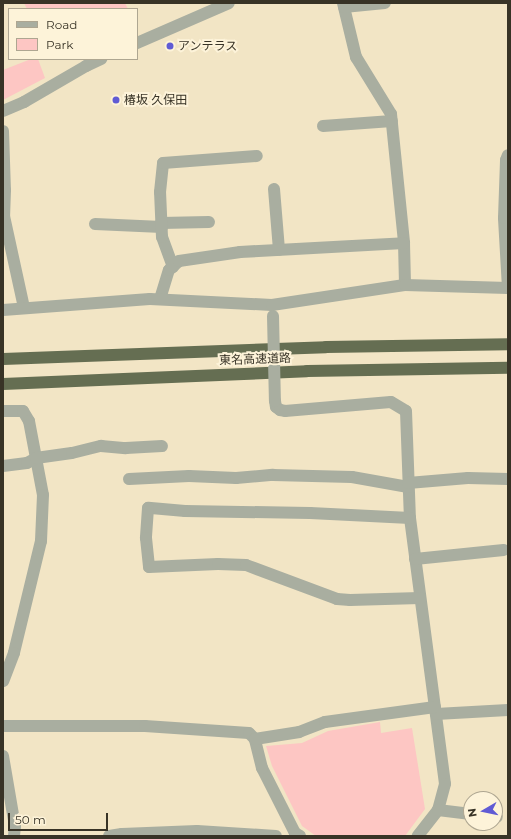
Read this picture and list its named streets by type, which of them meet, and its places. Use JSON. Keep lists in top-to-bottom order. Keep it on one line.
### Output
{"streets":{"highway":["東名高速道路"]},"places":["アンテラス","椿坂 久保田"],"legend":["Road","Park"],"scale_bar":"50 m","north":"left"}
